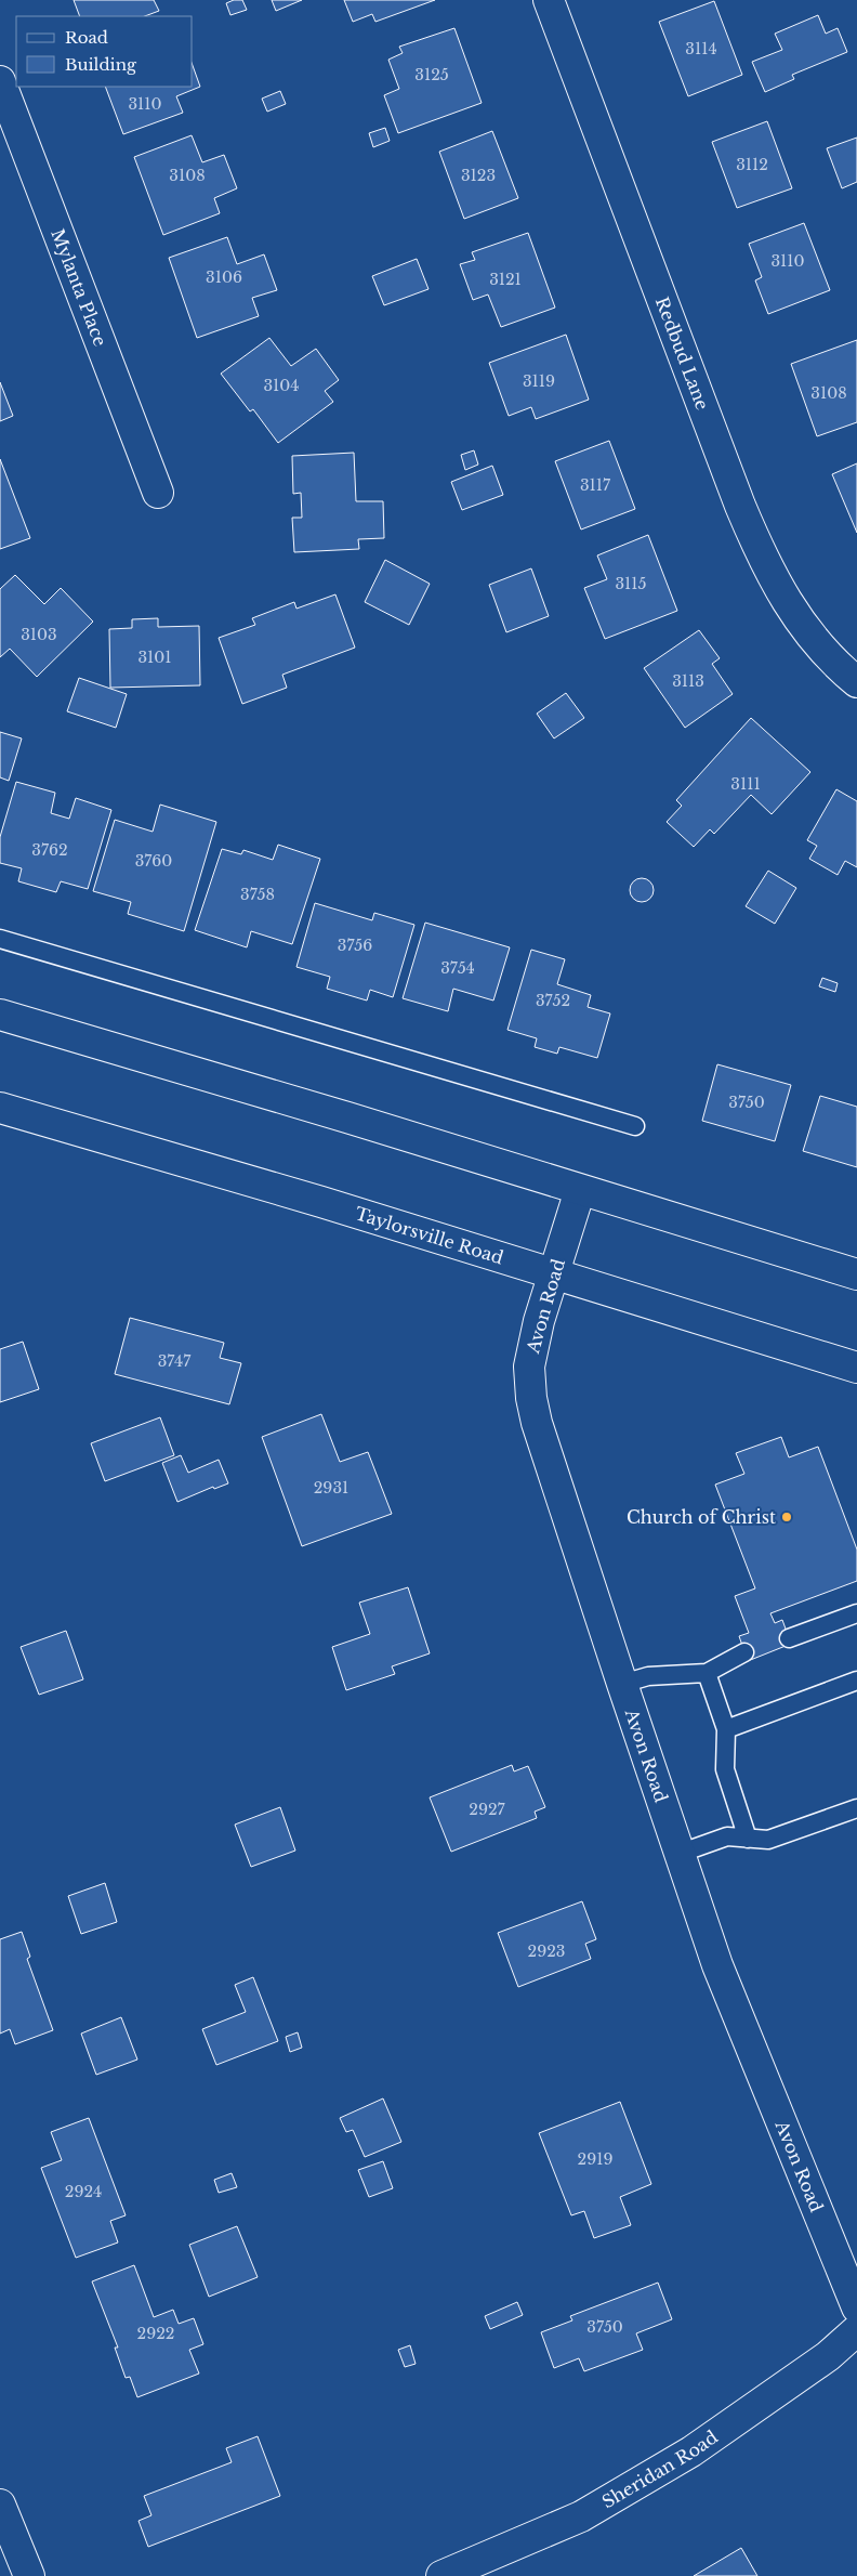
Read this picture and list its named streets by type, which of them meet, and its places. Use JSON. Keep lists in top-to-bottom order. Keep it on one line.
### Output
{"streets":{"street":["Mylanta Place","Redbud Lane","Taylorsville Road","Avon Road","Sheridan Road"]},"crossings":[["Taylorsville Road","Avon Road"]],"places":["Church of Christ"],"house_numbers":["3114","3125","3110","3112","3108","3123","3110","3106","3121","3119","3104","3108","3117","3115","3103","3101","3113","3111","3762","3760","3758","3756","3754","3752","3750","3747","2931","2927","2923","2919","2924","3750","2922"],"legend":["Road","Building"]}
